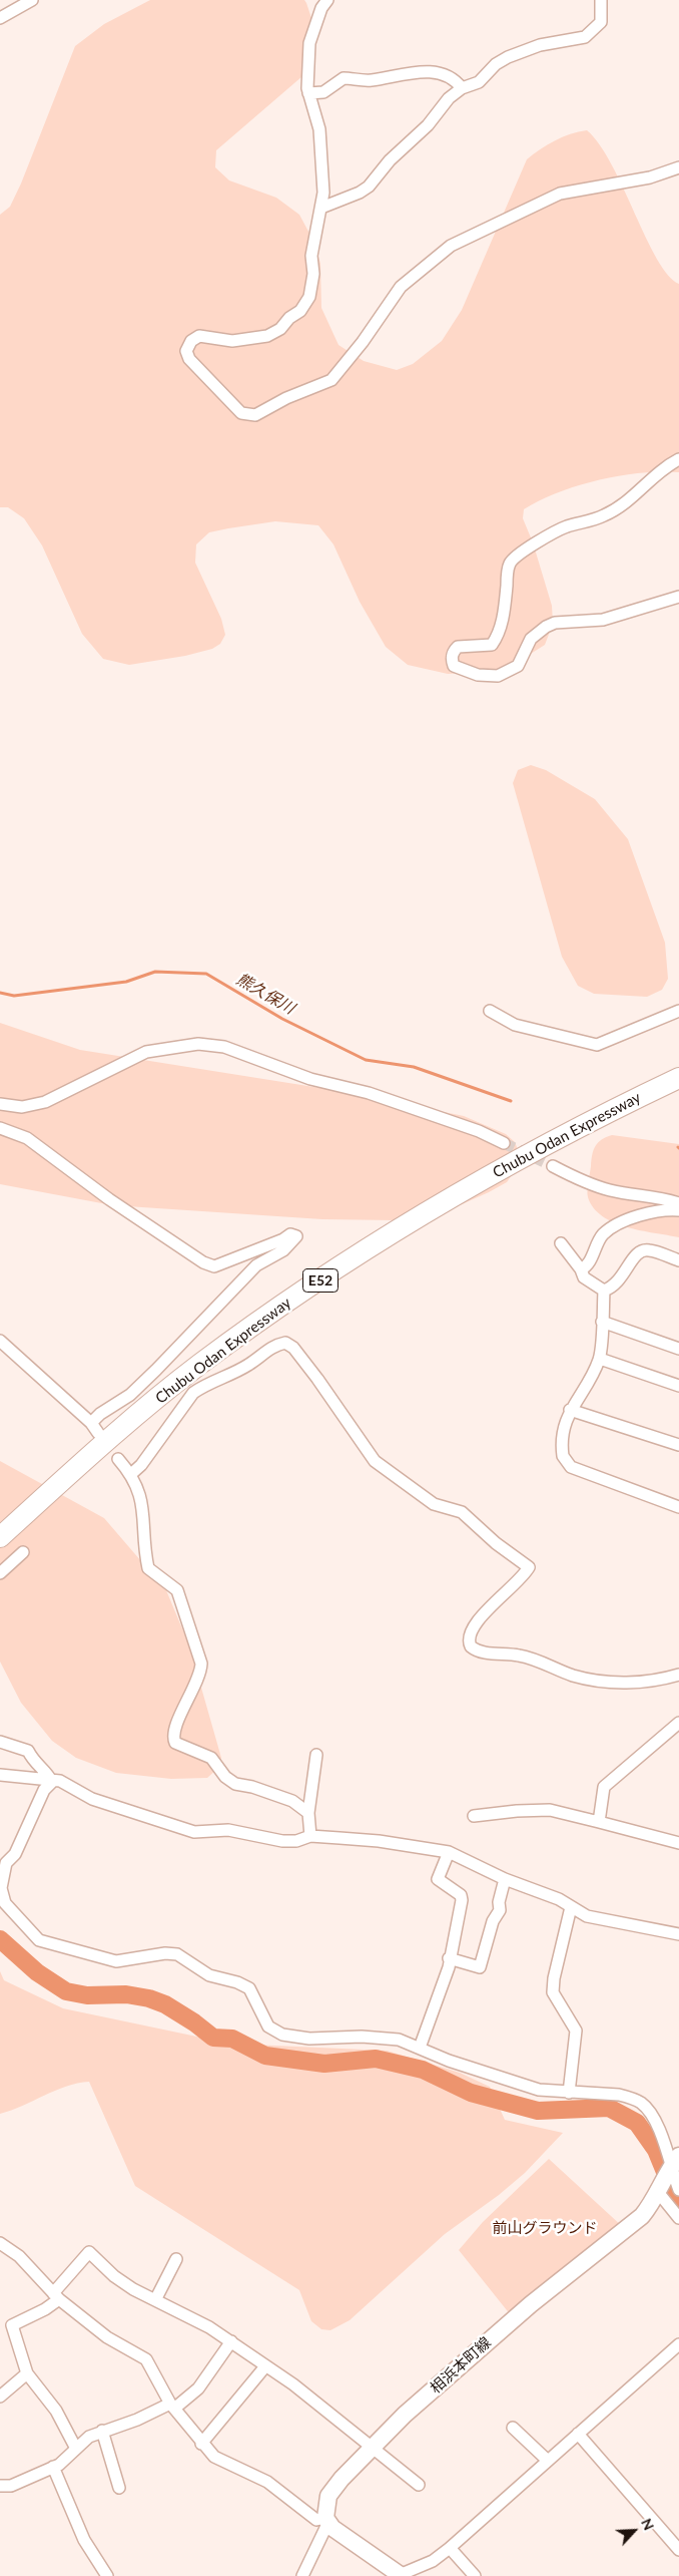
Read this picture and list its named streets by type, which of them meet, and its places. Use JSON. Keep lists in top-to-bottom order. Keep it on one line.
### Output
{"streets":{"highway":["Chubu Odan Expressway","E52"],"main road":["相浜本町線"]},"water":["熊久保川"],"parks":["前山グラウンド"],"north":"top right"}
